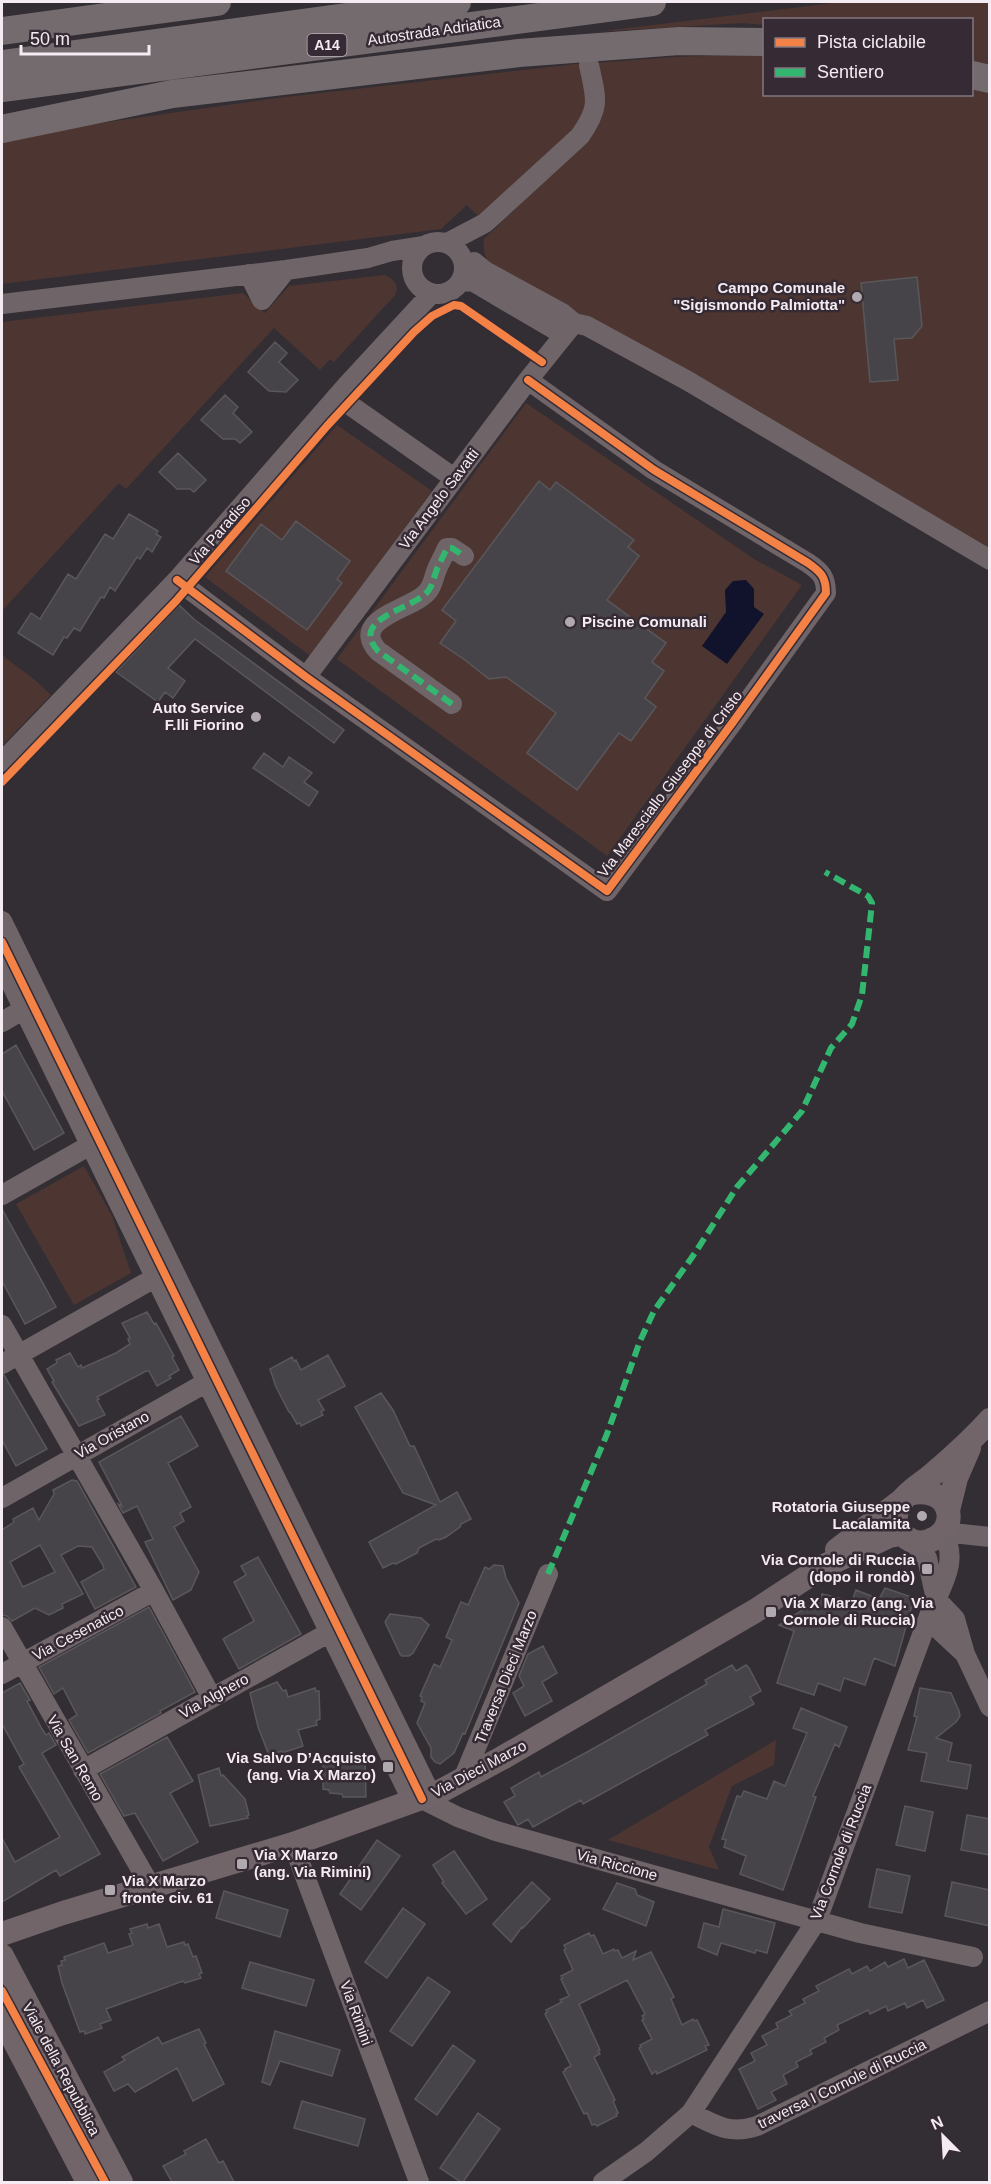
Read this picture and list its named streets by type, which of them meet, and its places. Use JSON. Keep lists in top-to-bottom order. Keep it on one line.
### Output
{"streets":{"highway":["Autostrada Adriatica","A14"],"main road":["Via Dieci Marzo","Viale della Repubblica"],"street":["Via Angelo Savatti","Via Paradiso","Via Maresciallo Giuseppe di Cristo","Via Oristano","Via Cesenatico","Traversa Dieci Marzo","Via Alghero","Via San Remo","Via Cornole di Ruccia","Via Riccione","Via Rimini","traversa I Cornole di Ruccia"]},"crossings":[["Via Angelo Savatti","Via Maresciallo Giuseppe di Cristo"],["Via Paradiso","Via Maresciallo Giuseppe di Cristo"],["Via Cesenatico","Via San Remo"],["Traversa Dieci Marzo","Via Dieci Marzo"],["Via Alghero","Via San Remo"],["Via San Remo","Via Dieci Marzo"],["Via Dieci Marzo","Via Cornole di Ruccia"],["Via Dieci Marzo","Via Riccione"],["Via Dieci Marzo","Via Rimini"],["Via Cornole di Ruccia","Via Riccione"],["Via Cornole di Ruccia","traversa I Cornole di Ruccia"]],"places":{"other":["Campo Comunale \"Sigismondo Palmiotta\"","Piscine Comunali","Auto Service F.lli Fiorino","Rotatoria Giuseppe Lacalamita"],"transit":["Via Cornole di Ruccia (dopo il rondò)","Via X Marzo (ang. Via Cornole di Ruccia)","Via Salvo D’Acquisto (ang. Via X Marzo)","Via X Marzo (ang. Via Rimini)","Via X Marzo fronte civ. 61"]},"legend":["Pista ciclabile","Sentiero"],"scale_bar":"50 m","north":"top left"}
